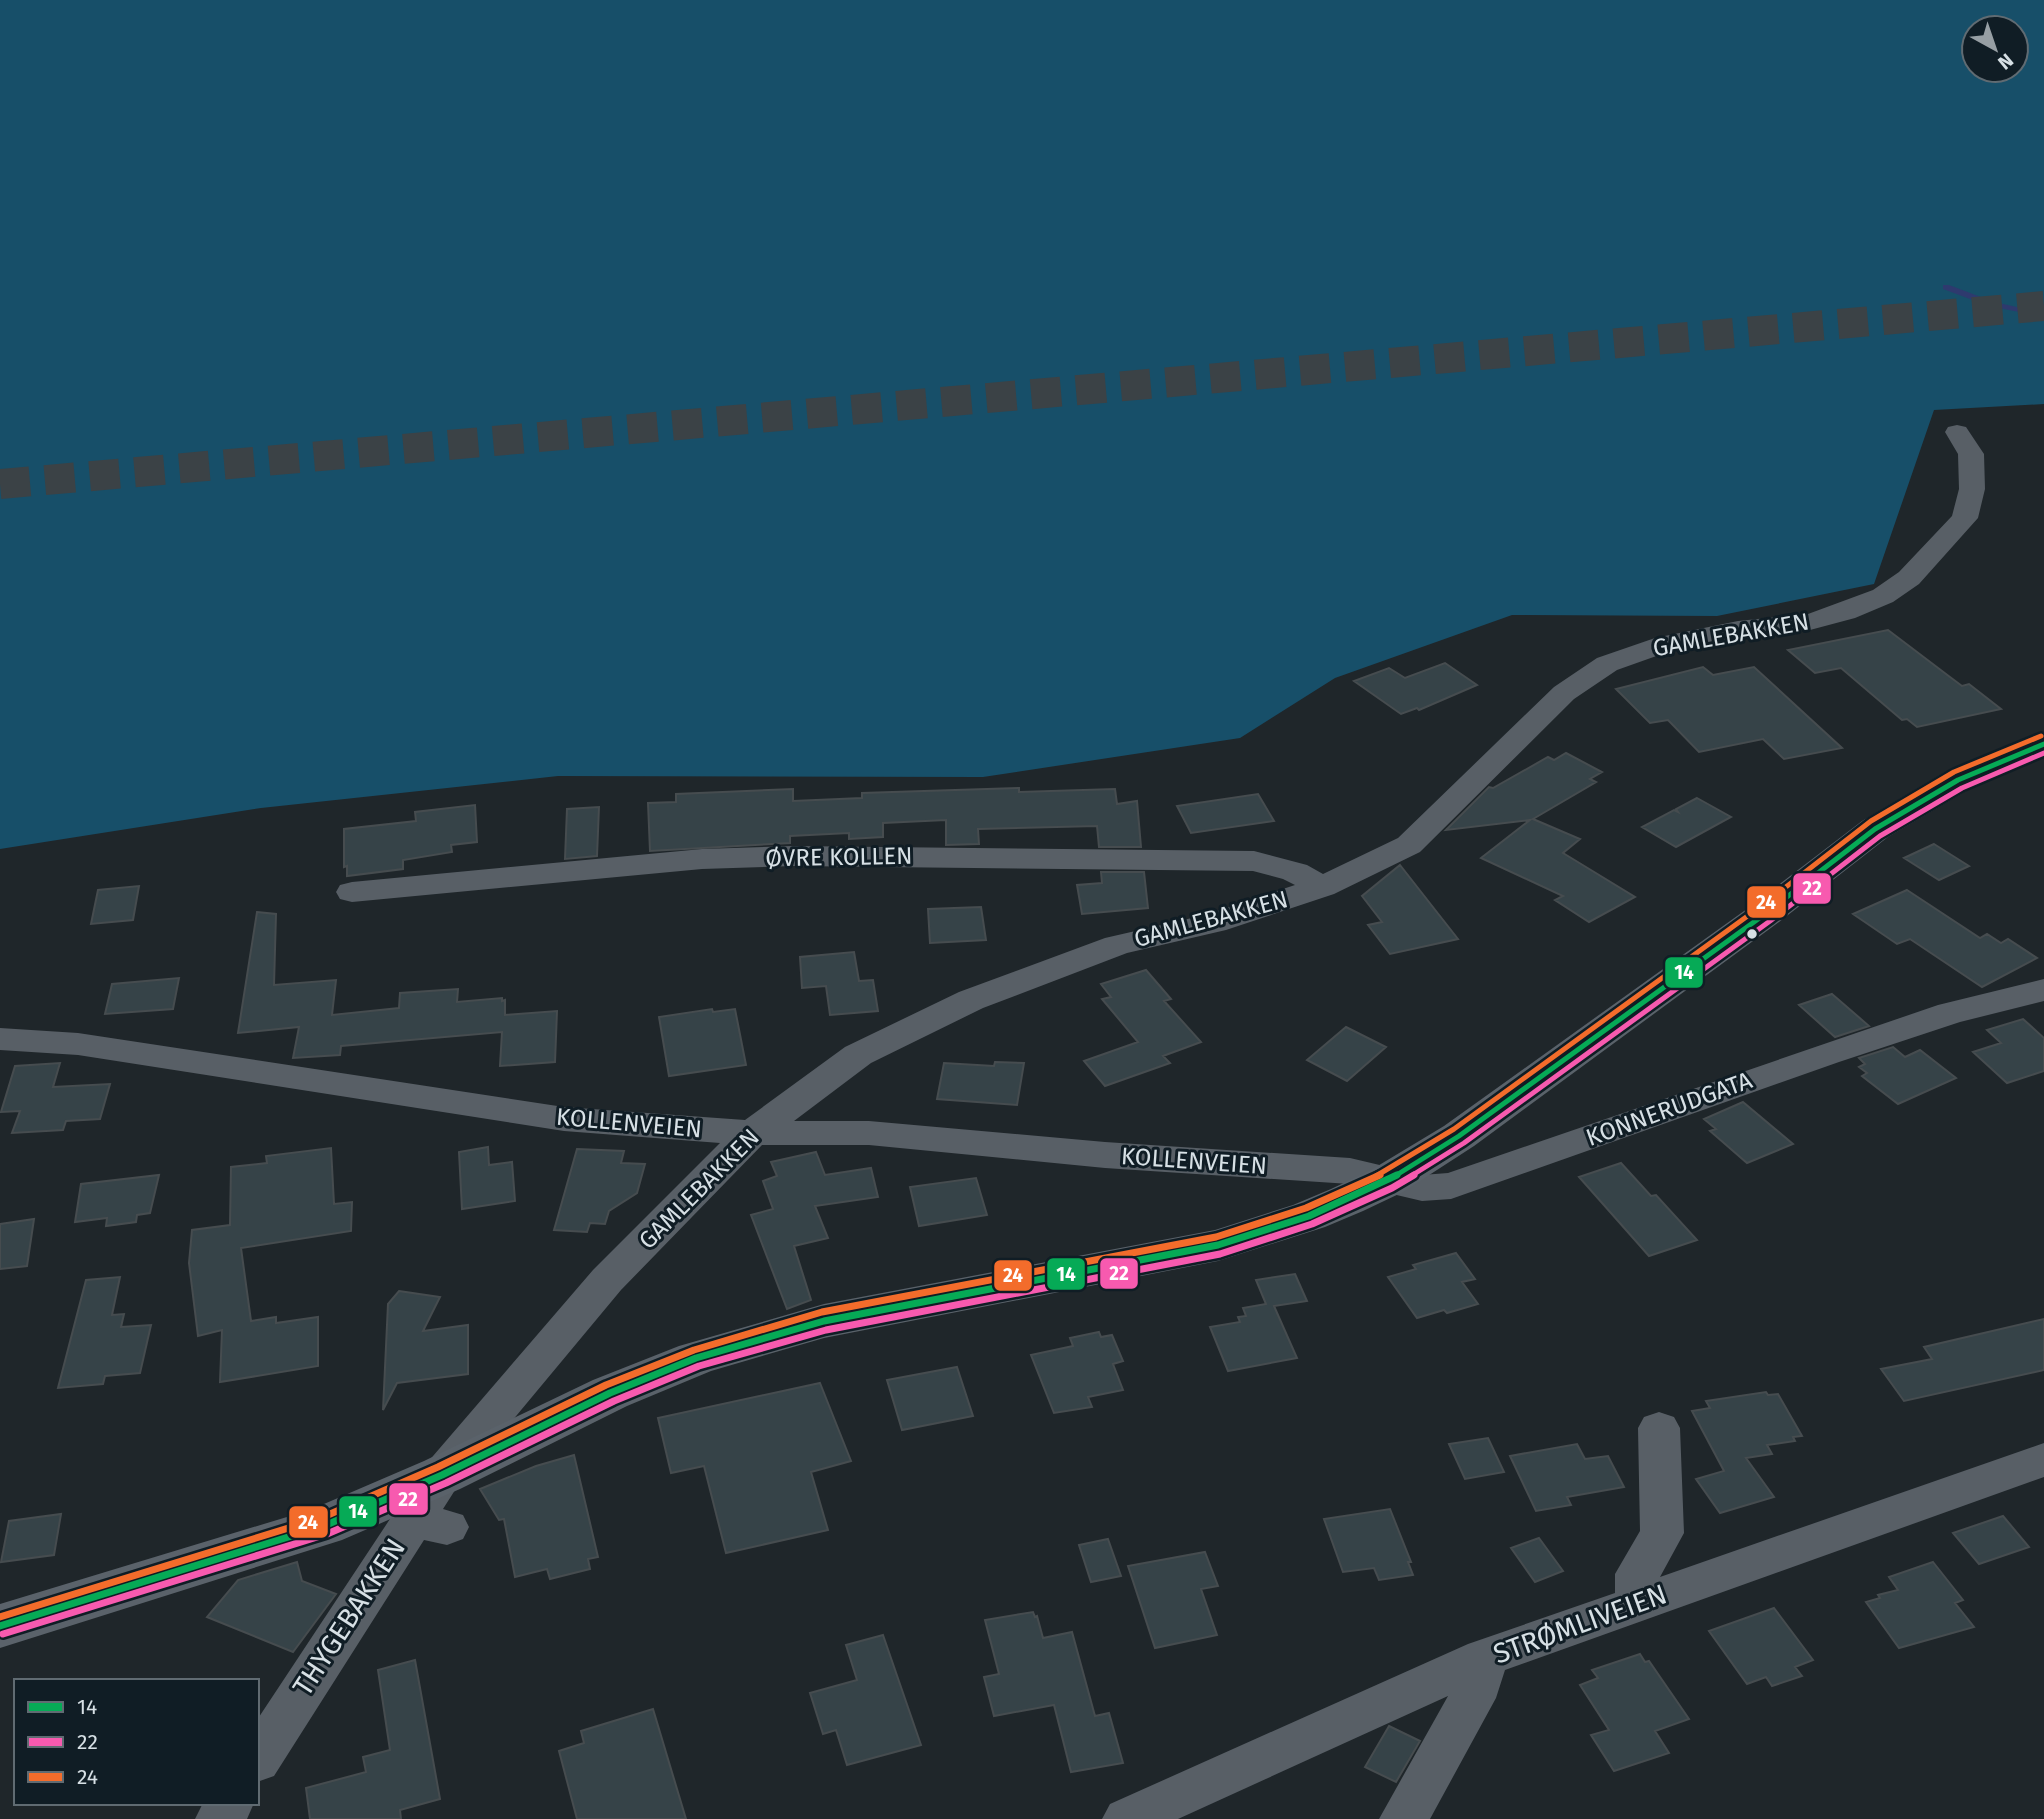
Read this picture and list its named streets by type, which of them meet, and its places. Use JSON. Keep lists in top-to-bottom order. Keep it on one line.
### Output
{"streets":{"street":["GAMLEBAKKEN","ØVRE KOLLEN","KONNERUDGATA","KOLLENVEIEN","THYGEBAKKEN","STRØMLIVEIEN"]},"crossings":[["GAMLEBAKKEN","ØVRE KOLLEN"],["GAMLEBAKKEN","KOLLENVEIEN"],["GAMLEBAKKEN","THYGEBAKKEN"],["KONNERUDGATA","KOLLENVEIEN"]],"lines":["transit line 24","transit line 14","transit line 22"],"legend":["14","22","24"],"north":"bottom right"}
